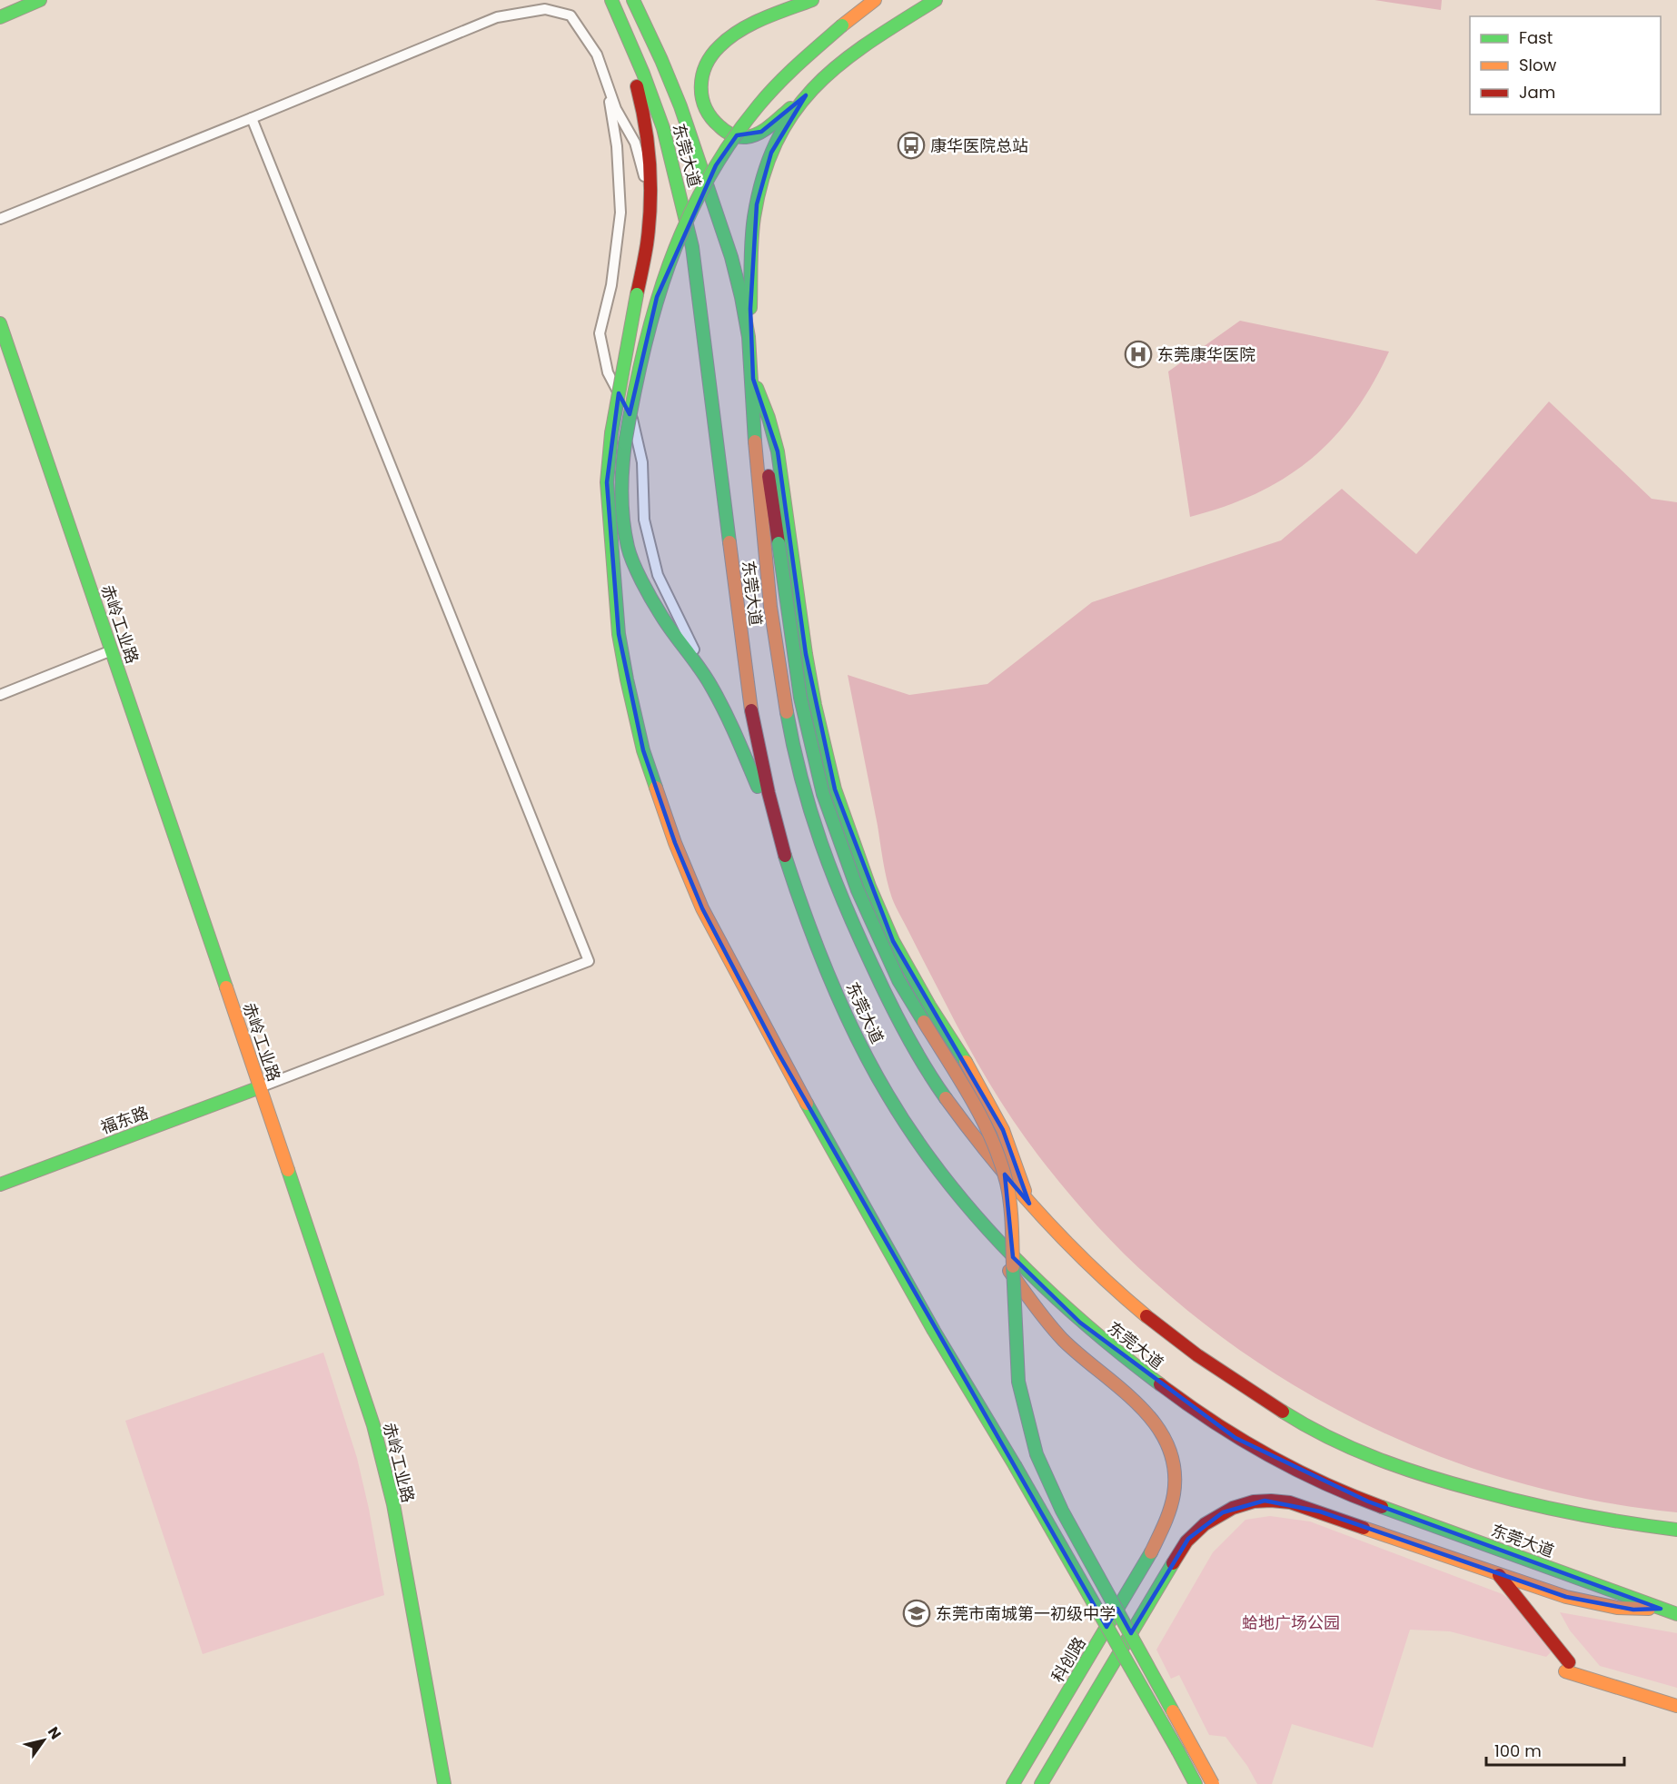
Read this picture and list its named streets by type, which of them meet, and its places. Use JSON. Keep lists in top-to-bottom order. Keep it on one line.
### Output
{"streets":{"main road":["东莞大道","赤岭工业路","福东路","科创路"]},"crossings":[["东莞大道","科创路"],["赤岭工业路","福东路"]],"parks":["蛤地广场公园"],"places":{"bus stop":["康华医院总站"],"hospital":["东莞康华医院"],"school or university":["东莞市南城第一初级中学"]},"legend":["Fast","Slow","Jam"],"scale_bar":"100 m","north":"top right"}
